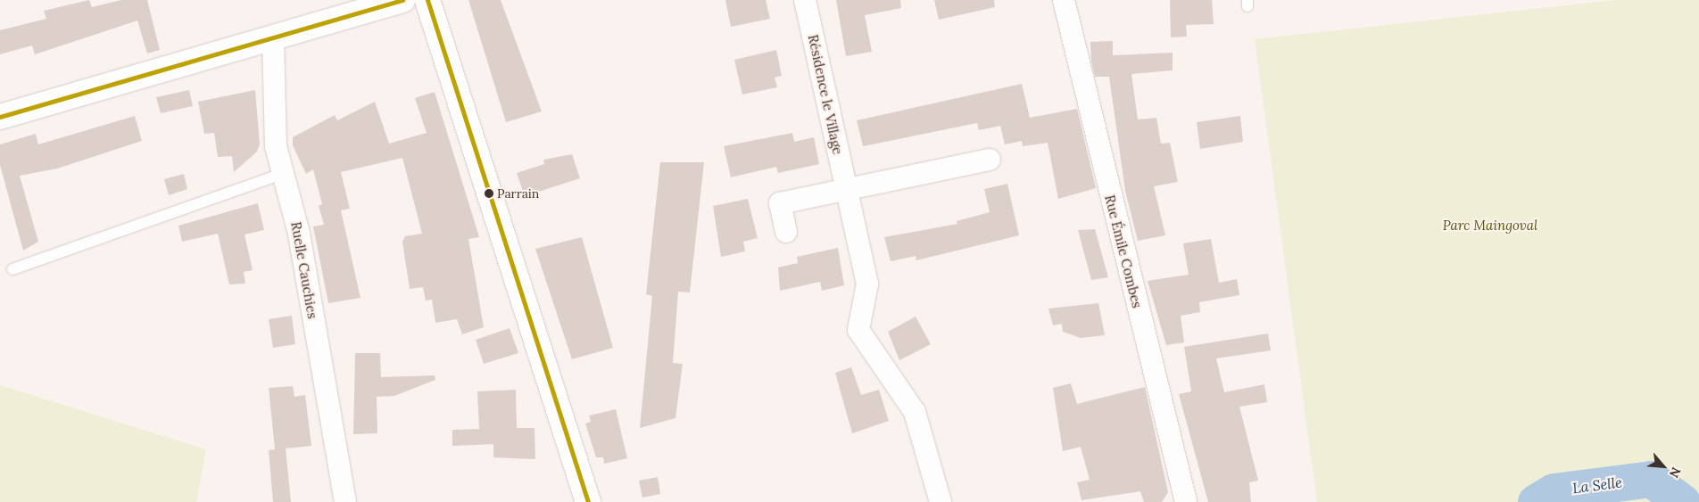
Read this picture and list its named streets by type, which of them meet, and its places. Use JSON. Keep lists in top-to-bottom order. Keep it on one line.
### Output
{"streets":{"street":["Résidence le Village","Rue Émile Combes","Ruelle Cauchies"]},"water":["La Selle"],"parks":["Parc Maingoval"],"places":["Parrain"],"north":"bottom right"}
